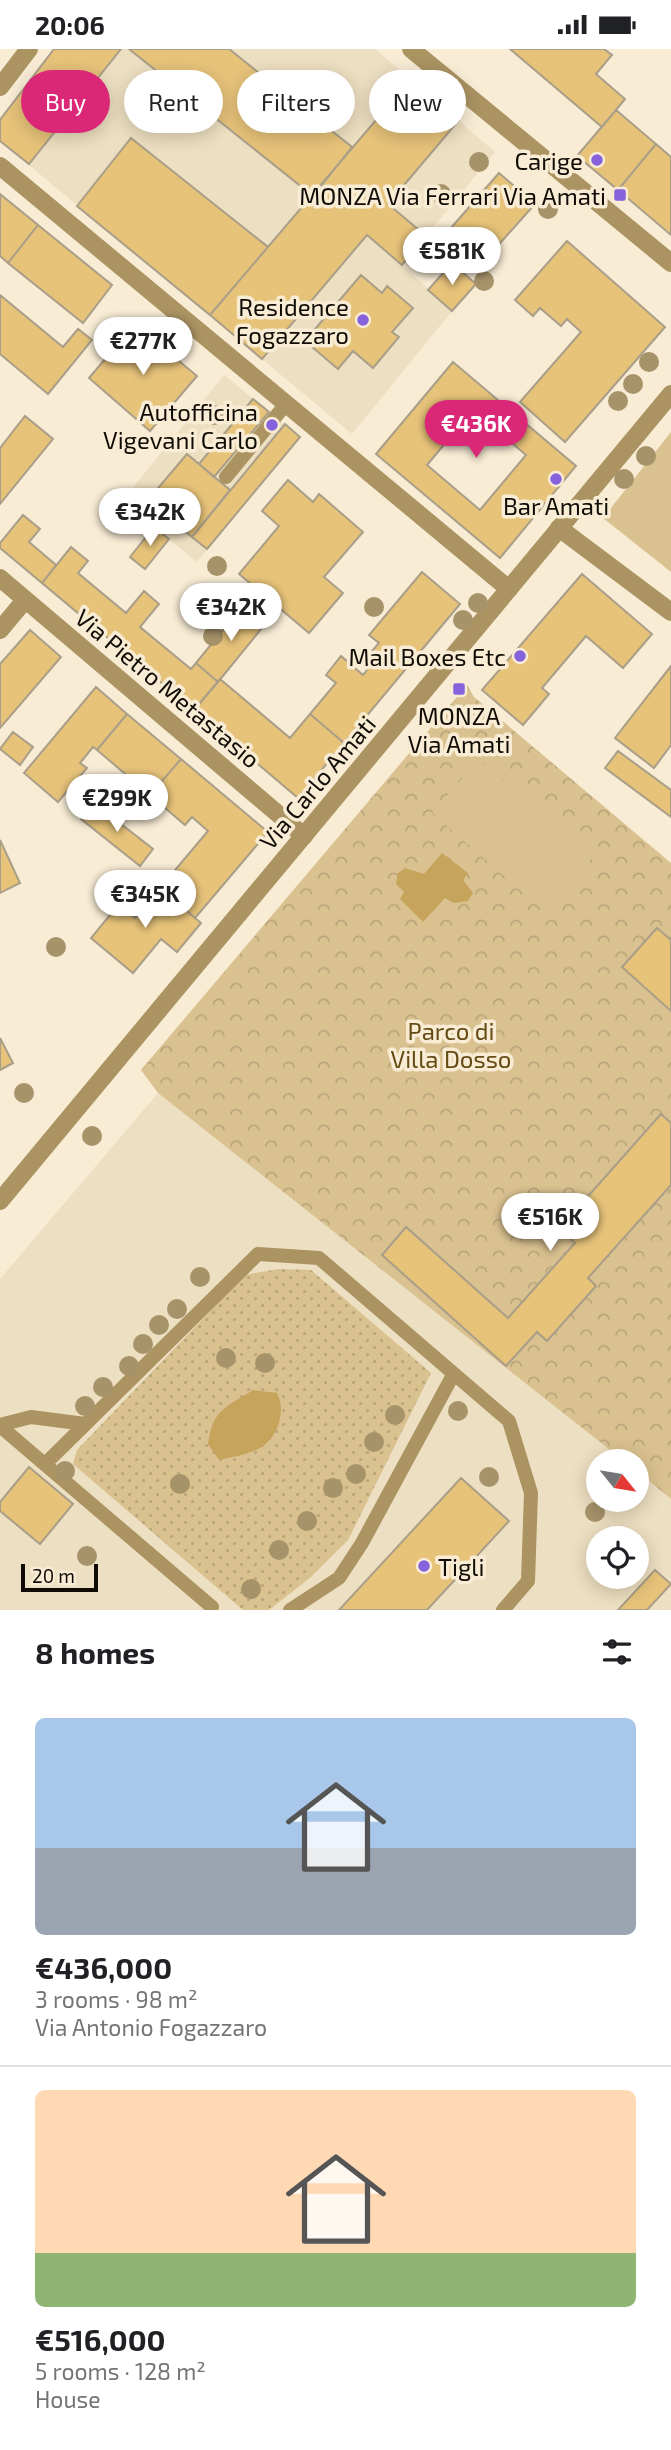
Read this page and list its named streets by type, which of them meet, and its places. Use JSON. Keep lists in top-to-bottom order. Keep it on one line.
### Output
{"streets":{"street":["Via Pietro Metastasio","Via Carlo Amati"]},"crossings":[["Via Pietro Metastasio","Via Carlo Amati"]],"parks":["Parco di Villa Dosso"],"places":{"other":["Carige","Residence Fogazzaro","Autofficina Vigevani Carlo","Bar Amati","Mail Boxes Etc","Tigli"],"transit":["MONZA Via Ferrari Via Amati","MONZA Via Amati"]},"scale_bar":"20 m","north":"bottom right","page":{"status":"20:06","chip":["Buy","Rent","Filters","New"],"price":["€581K","€277K","€436K","€342K","€342K","€299K","€345K","€516K"],"scale":"20 m","heading":"8 homes","list":[{"name":"€436,000","note":"3 rooms · 98 m² · Via Antonio Fogazzaro"},{"name":"€516,000","note":"5 rooms · 128 m² · House"}]}}
